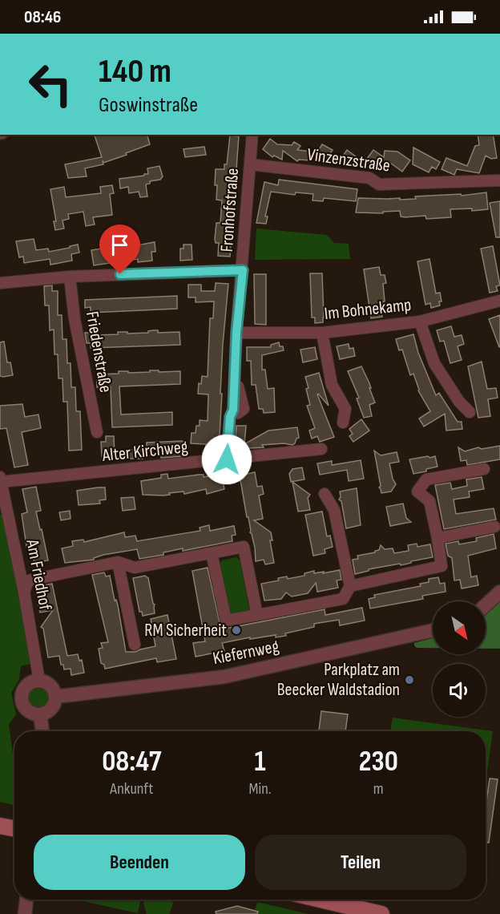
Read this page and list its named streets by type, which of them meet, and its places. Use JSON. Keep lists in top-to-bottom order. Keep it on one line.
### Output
{"streets":{"street":["Vinzenzstraße","Fronhofstraße","Im Bohnekamp","Friedenstraße","Alter Kirchweg","Am Friedhof","Kiefernweg"]},"crossings":[["Vinzenzstraße","Fronhofstraße"],["Fronhofstraße","Im Bohnekamp"],["Fronhofstraße","Alter Kirchweg"],["Alter Kirchweg","Am Friedhof"],["Am Friedhof","Kiefernweg"]],"places":["RM Sicherheit","Parkplatz am Beecker Waldstadion"],"north":"bottom right","page":{"status":"08:46","turn":["140 m","Goswinstraße"],"eta":["08:47","Ankunft","1","Min.","230","m"],"buttons":["Beenden","Teilen"]}}
